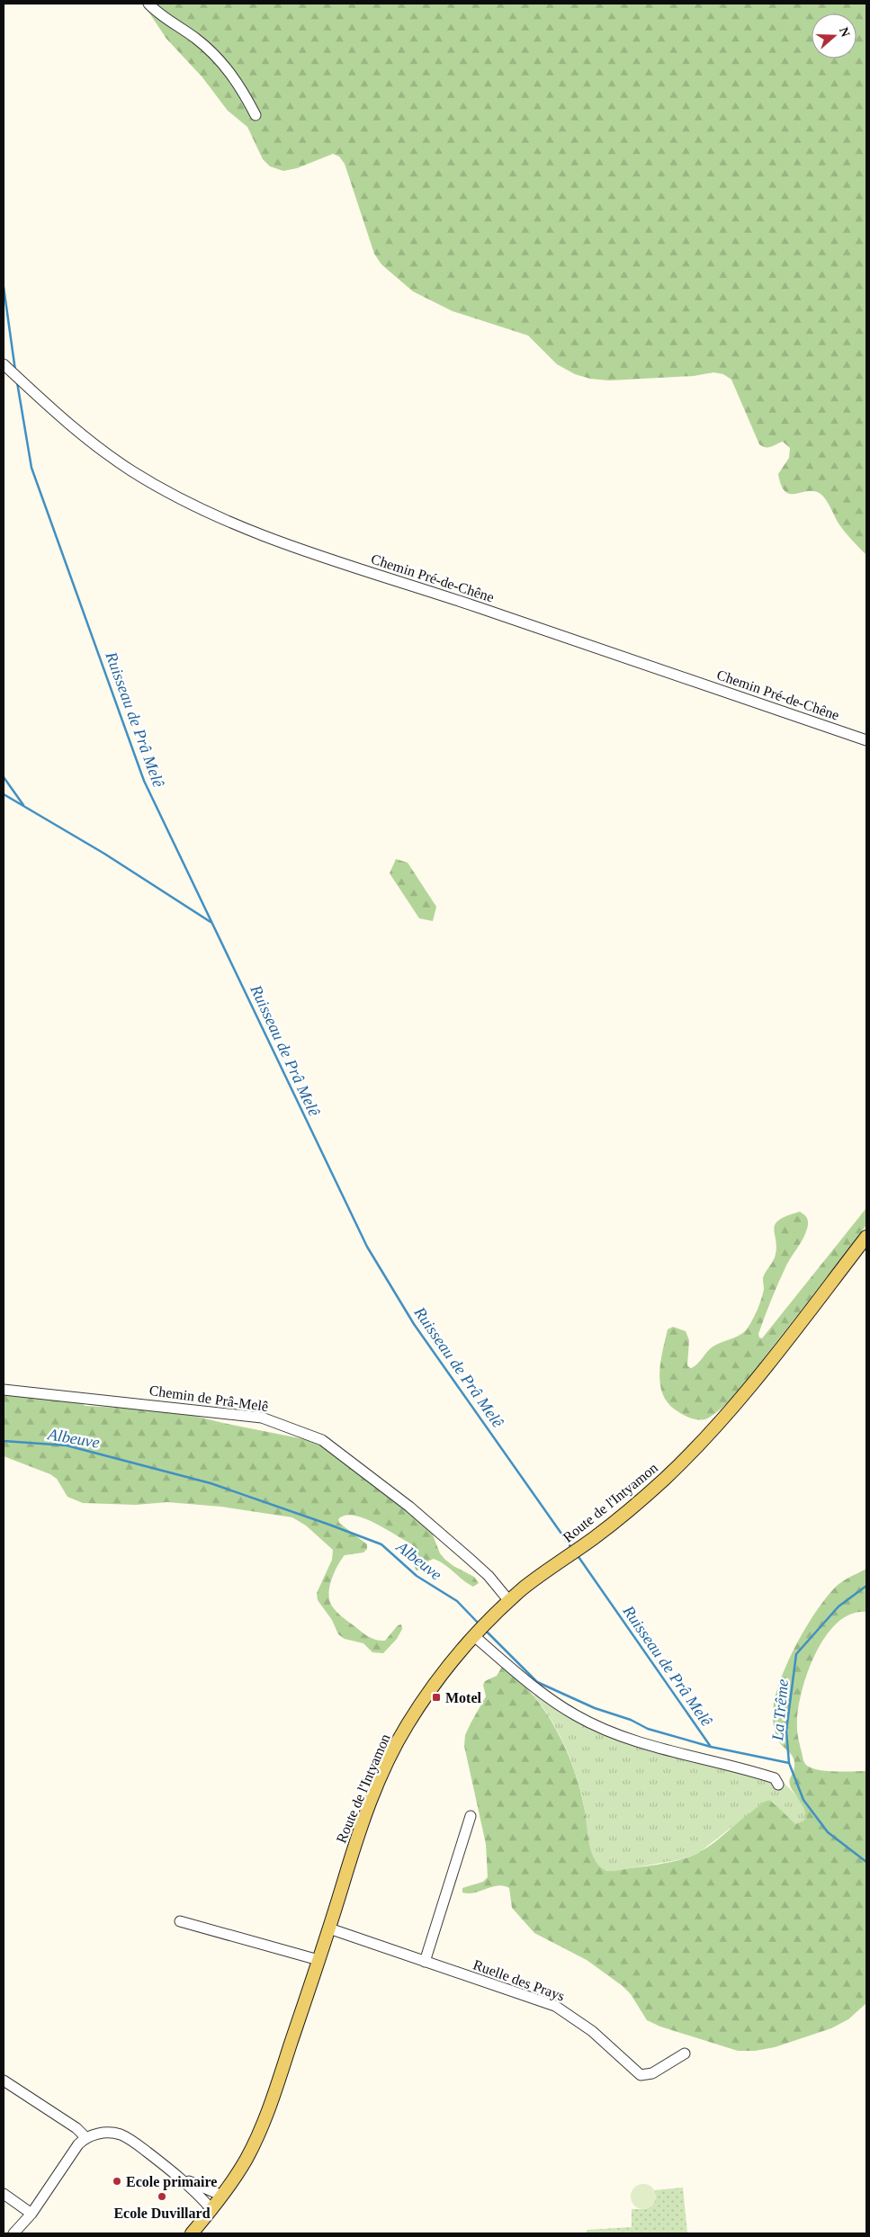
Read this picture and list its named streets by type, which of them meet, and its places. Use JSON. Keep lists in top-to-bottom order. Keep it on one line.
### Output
{"streets":{"main road":["Route de l'Intyamon"],"street":["Chemin Pré-de-Chêne","Chemin de Prâ-Melê","Ruelle des Prays"]},"crossings":[["Chemin de Prâ-Melê","Route de l'Intyamon"],["Route de l'Intyamon","Ruelle des Prays"]],"water":["Ruisseau de Prâ Melê","Albeuve","La Trême"],"places":{"transit":["Motel"],"other":["Ecole primaire","Ecole Duvillard"]},"north":"right"}
